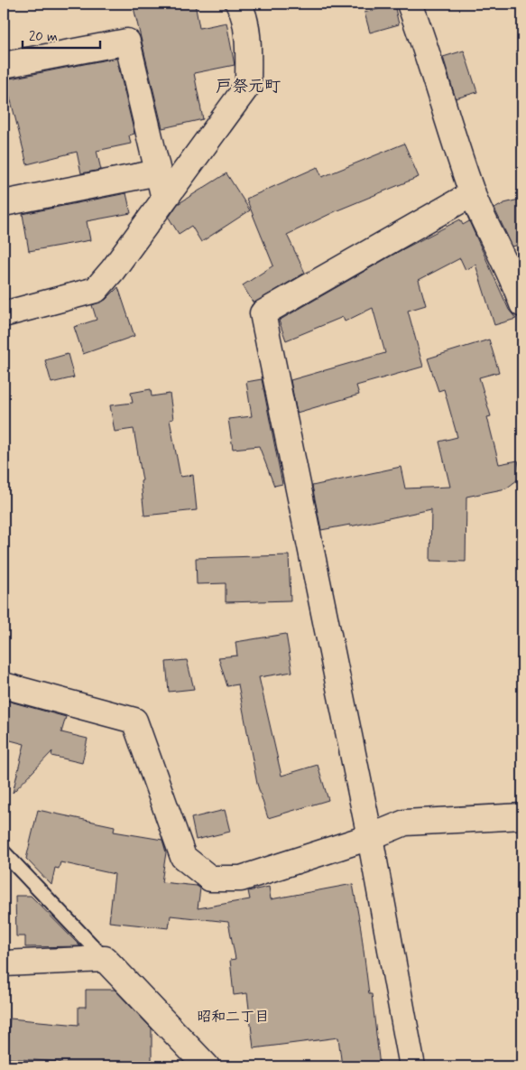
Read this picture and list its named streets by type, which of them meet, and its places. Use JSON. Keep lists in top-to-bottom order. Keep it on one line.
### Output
{"districts":["戸祭元町","昭和二丁目"],"scale_bar":"20 m"}
